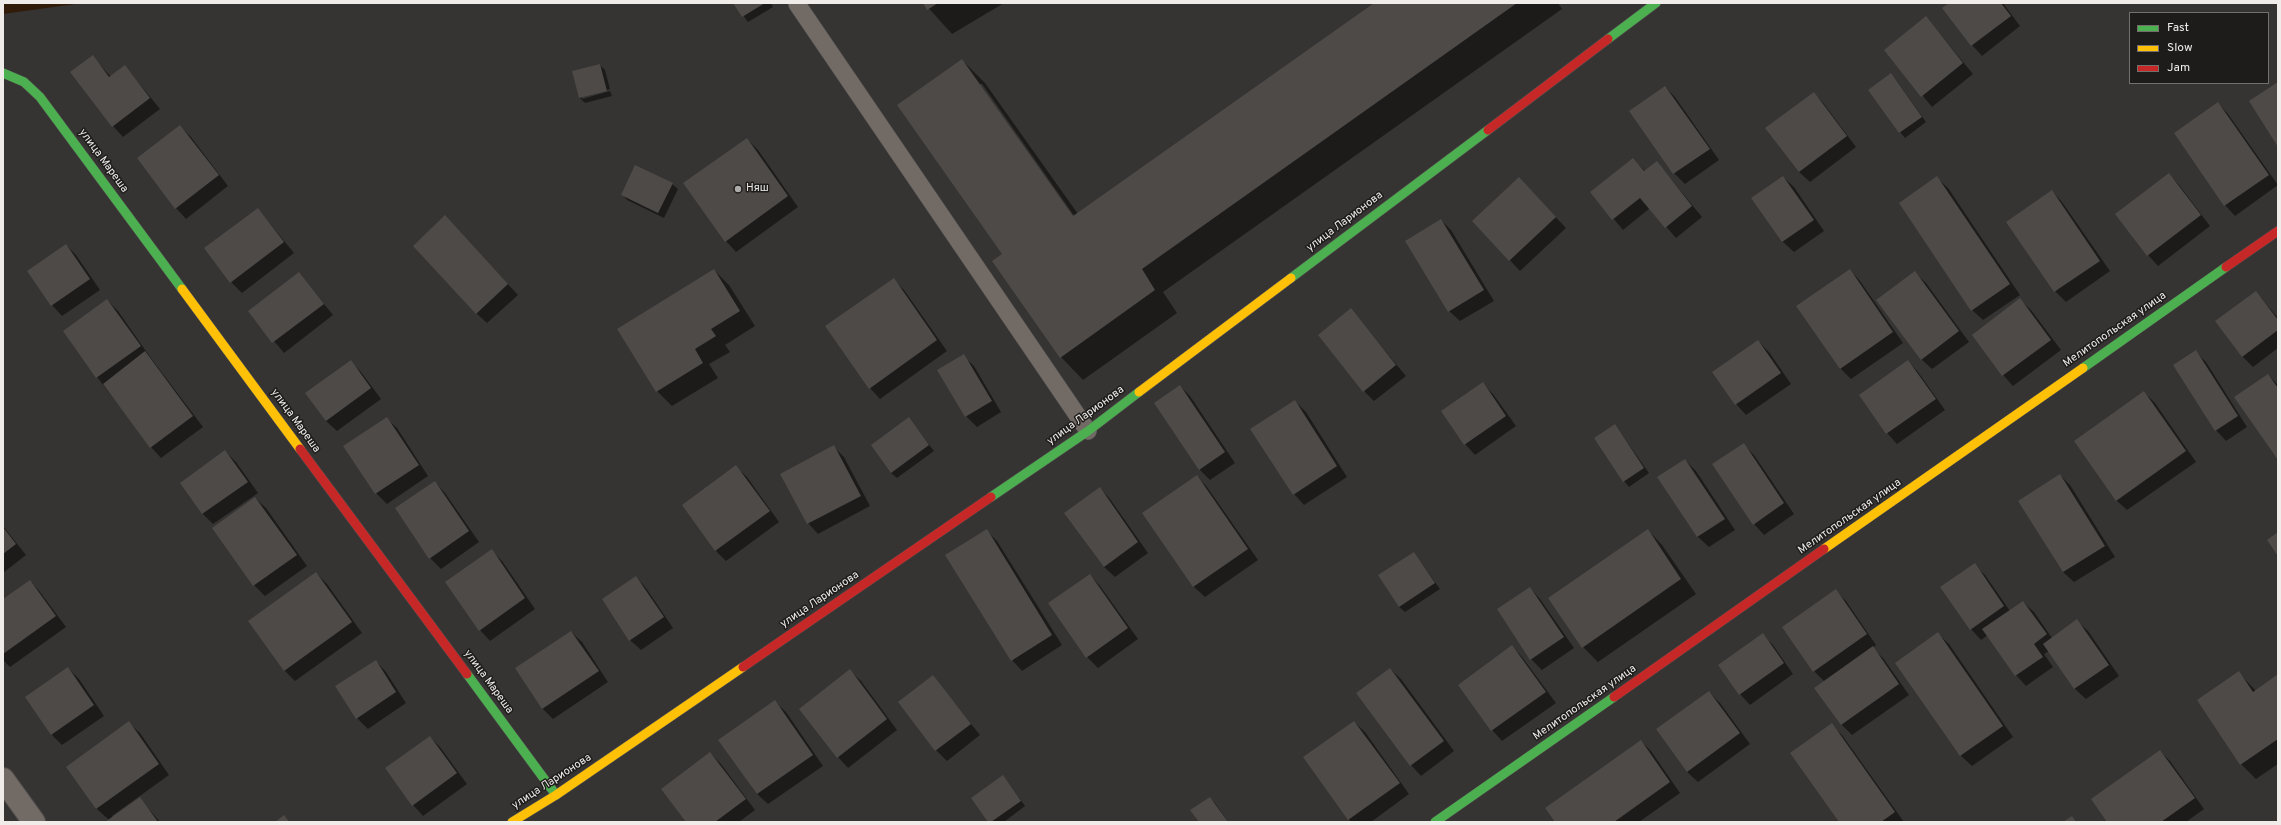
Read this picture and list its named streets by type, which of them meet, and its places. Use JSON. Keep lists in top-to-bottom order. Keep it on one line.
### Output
{"streets":{"street":["улица Мареша","улица Ларионова","Мелитопольская улица"]},"crossings":[["улица Мареша","улица Ларионова"]],"places":["Няш"],"legend":["Fast","Slow","Jam"]}
